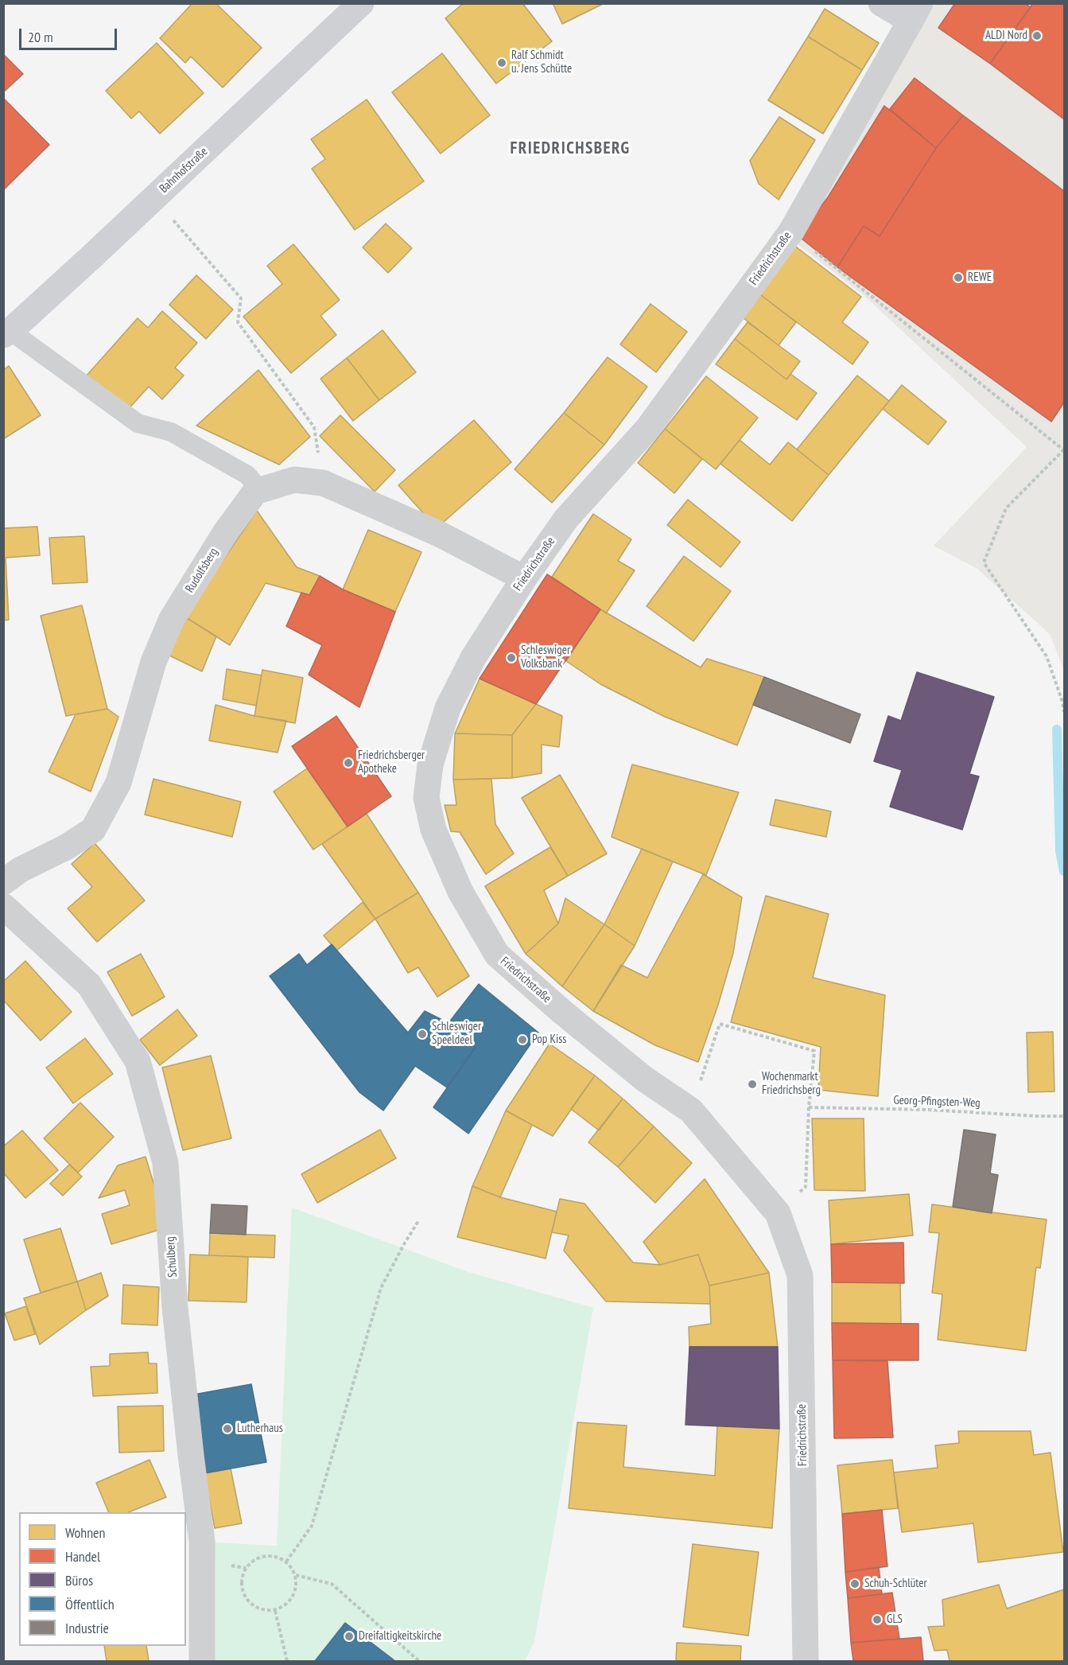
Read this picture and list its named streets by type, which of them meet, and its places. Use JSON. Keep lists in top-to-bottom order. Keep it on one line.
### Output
{"streets":{"street":["Bahnhofstraße","Friedrichstraße","Rudolfsberg","Schulberg"],"path":["Georg-Pfingsten-Weg"]},"crossings":[["Friedrichstraße","Rudolfsberg"]],"districts":["FRIEDRICHSBERG"],"places":["ALDI Nord","Ralf Schmidt u. Jens Schütte","REWE","Schleswiger Volksbank","Friedrichsberger Apotheke","Schleswiger Speeldeel","Pop Kiss","Wochenmarkt Friedrichsberg","Lutherhaus","Schuh-Schlüter","GLS","Dreifaltigkeitskirche"],"legend":["Wohnen","Handel","Büros","Öffentlich","Industrie"],"scale_bar":"20 m"}
